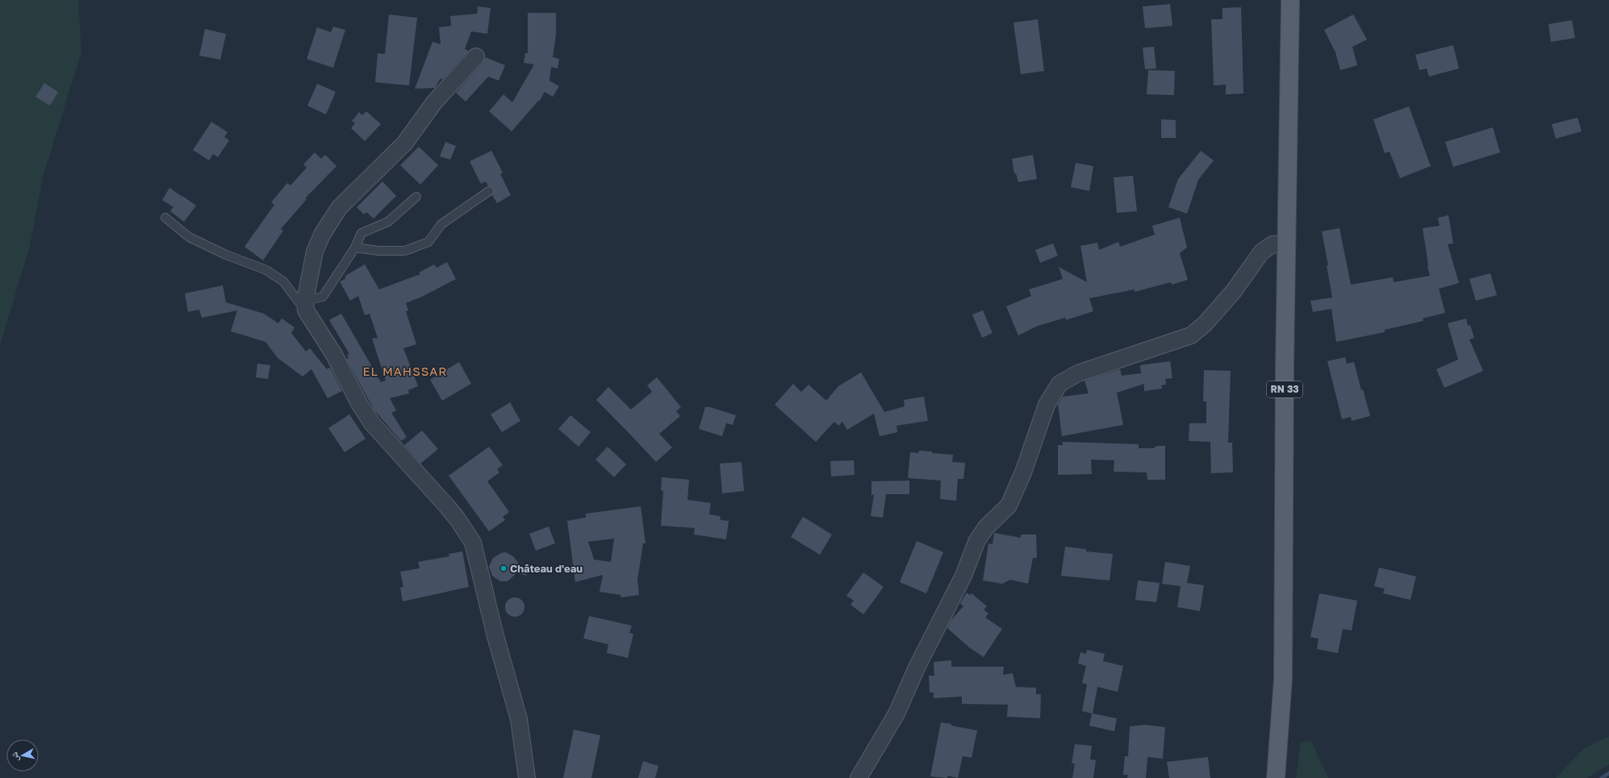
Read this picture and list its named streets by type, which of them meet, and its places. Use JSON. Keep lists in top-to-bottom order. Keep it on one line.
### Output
{"streets":{"main road":["RN 33"]},"districts":["EL MAHSSAR"],"places":["Château d'eau"],"north":"left"}
